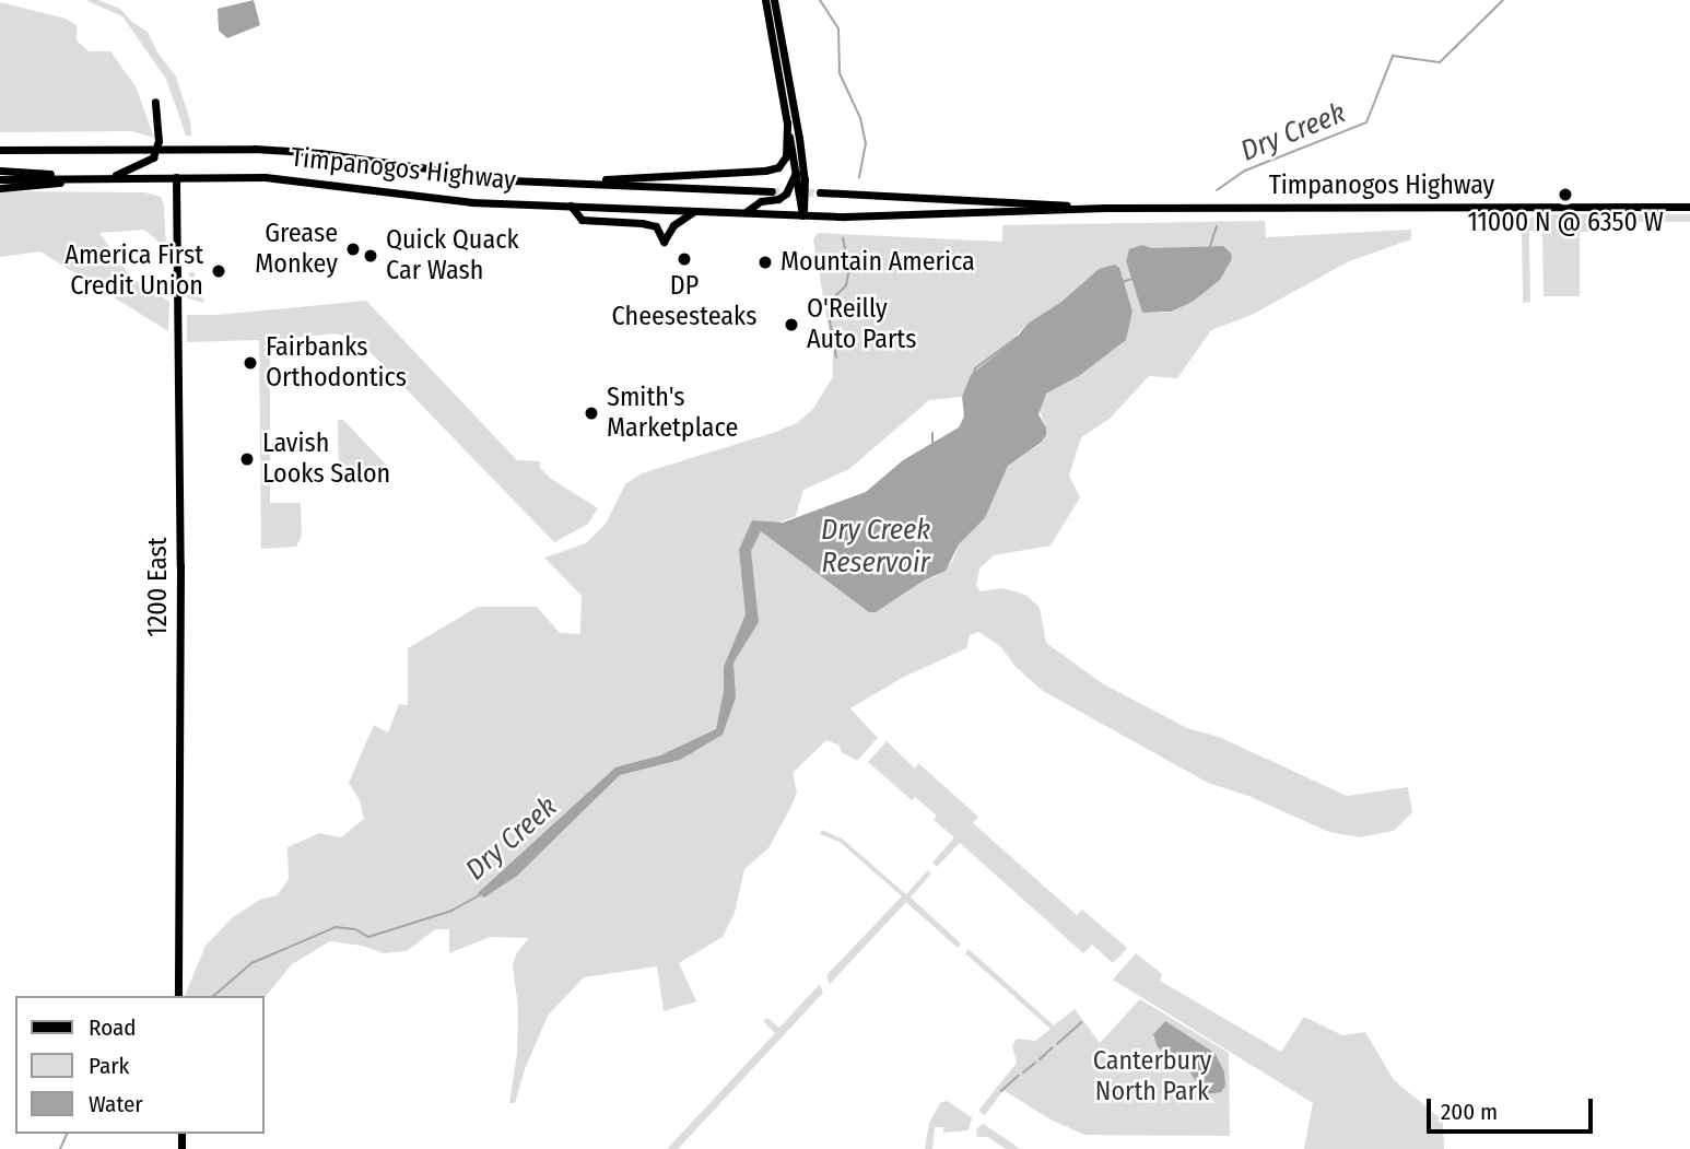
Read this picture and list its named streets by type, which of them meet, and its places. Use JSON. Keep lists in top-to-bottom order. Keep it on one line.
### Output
{"streets":{"main road":["Timpanogos Highway","1200 East"]},"crossings":[["Timpanogos Highway","1200 East"]],"water":["Dry Creek","Dry Creek Reservoir"],"parks":["Canterbury North Park"],"places":["11000 N @ 6350 W","Grease Monkey","Quick Quack Car Wash","DP Cheesesteaks","Mountain America","America First Credit Union","O'Reilly Auto Parts","Fairbanks Orthodontics","Smith's Marketplace","Lavish Looks Salon"],"legend":["Road","Park","Water"],"scale_bar":"200 m"}
